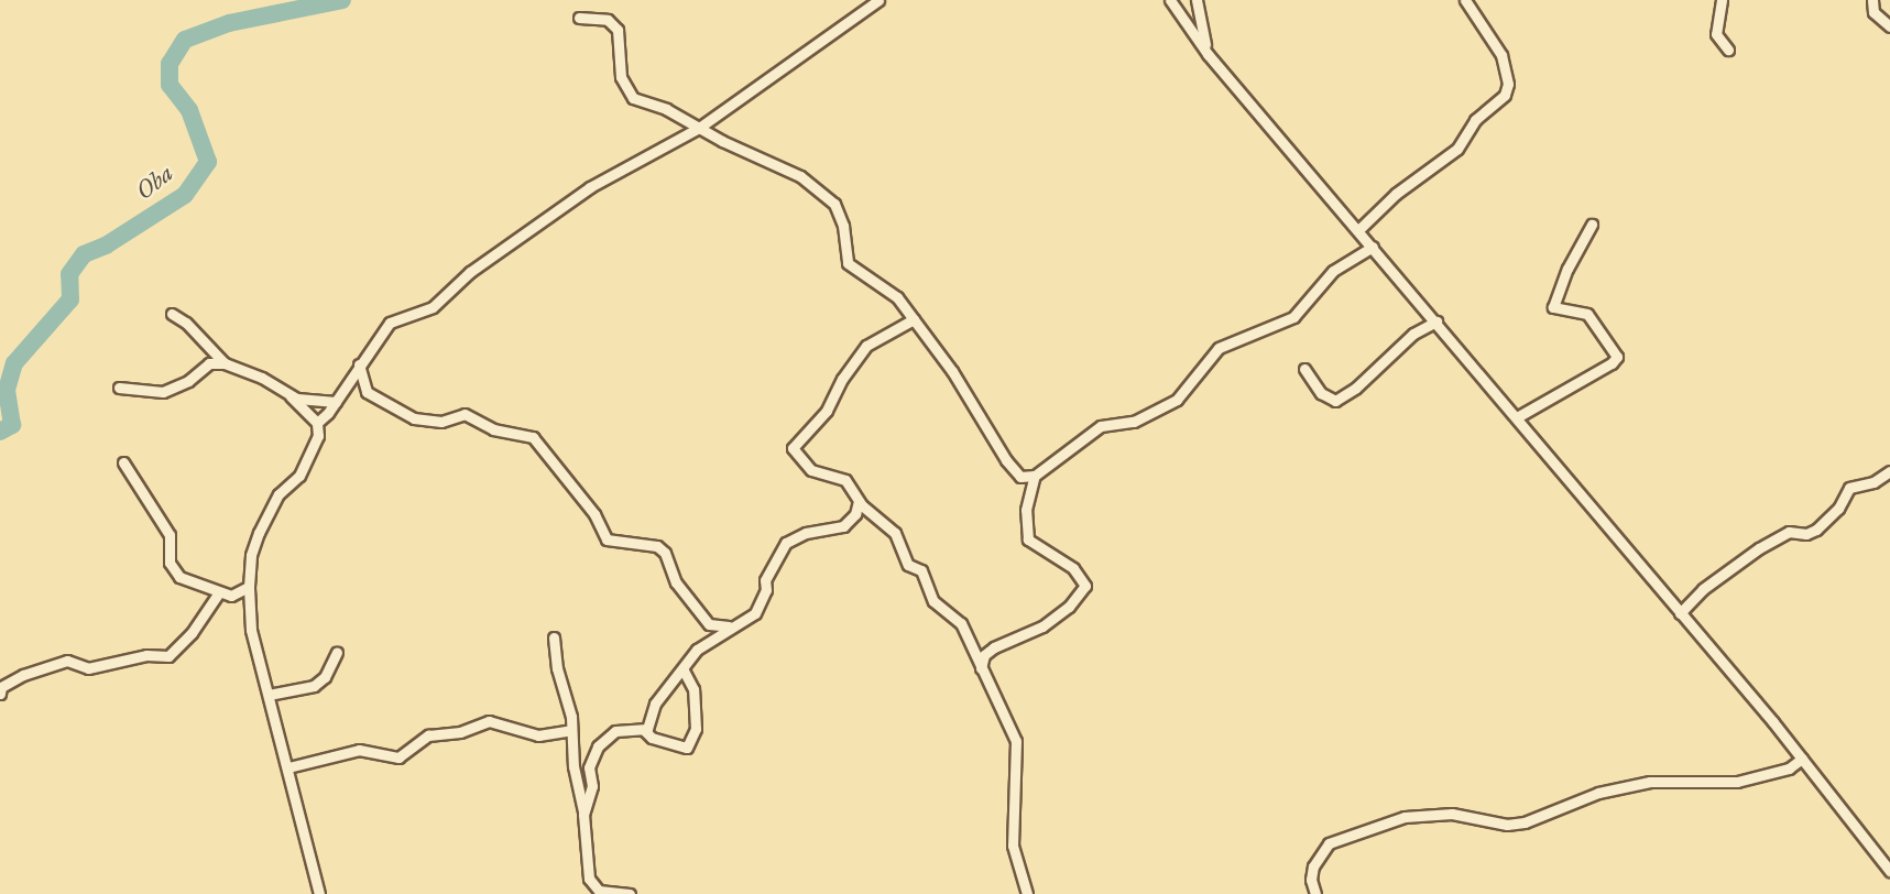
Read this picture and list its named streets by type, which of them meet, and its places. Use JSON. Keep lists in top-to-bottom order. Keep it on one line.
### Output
{"water":["Oba"]}
